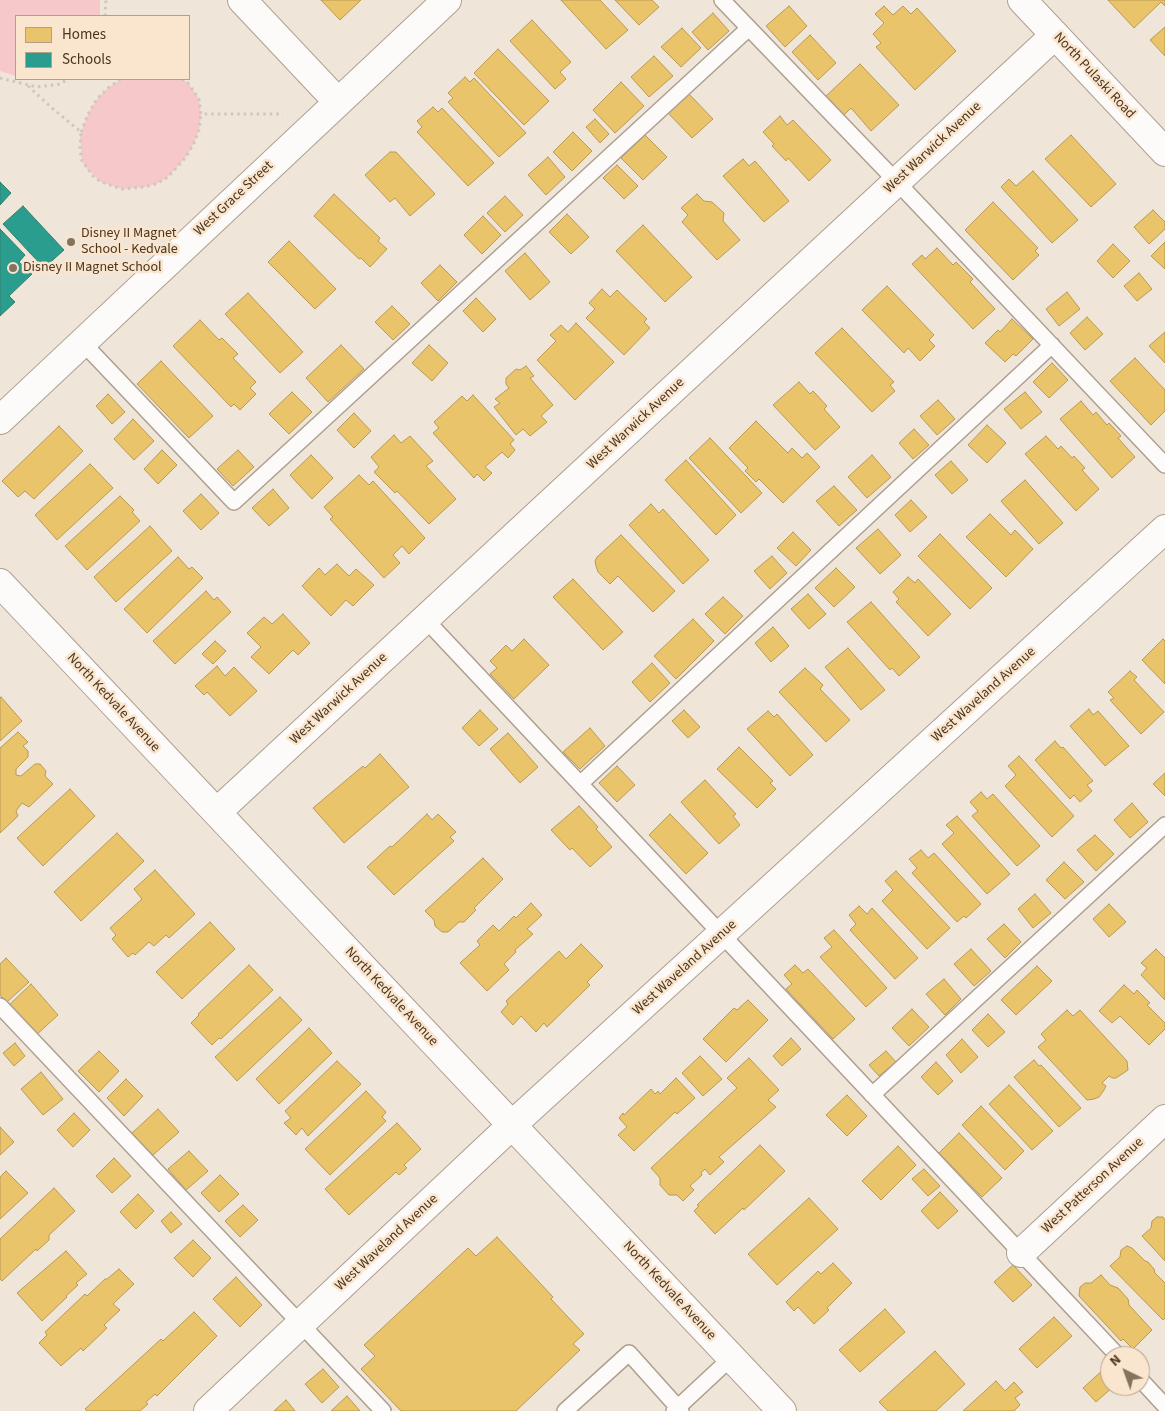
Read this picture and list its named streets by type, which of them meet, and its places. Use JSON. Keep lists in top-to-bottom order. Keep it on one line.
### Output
{"streets":{"street":["North Pulaski Road","West Warwick Avenue","West Grace Street","West Waveland Avenue","North Kedvale Avenue","West Patterson Avenue"]},"crossings":[["North Pulaski Road","West Warwick Avenue"],["West Warwick Avenue","North Kedvale Avenue"],["West Waveland Avenue","North Kedvale Avenue"]],"places":["Disney II Magnet School - Kedvale","Disney II Magnet School"],"legend":["Homes","Schools"],"north":"top left"}
